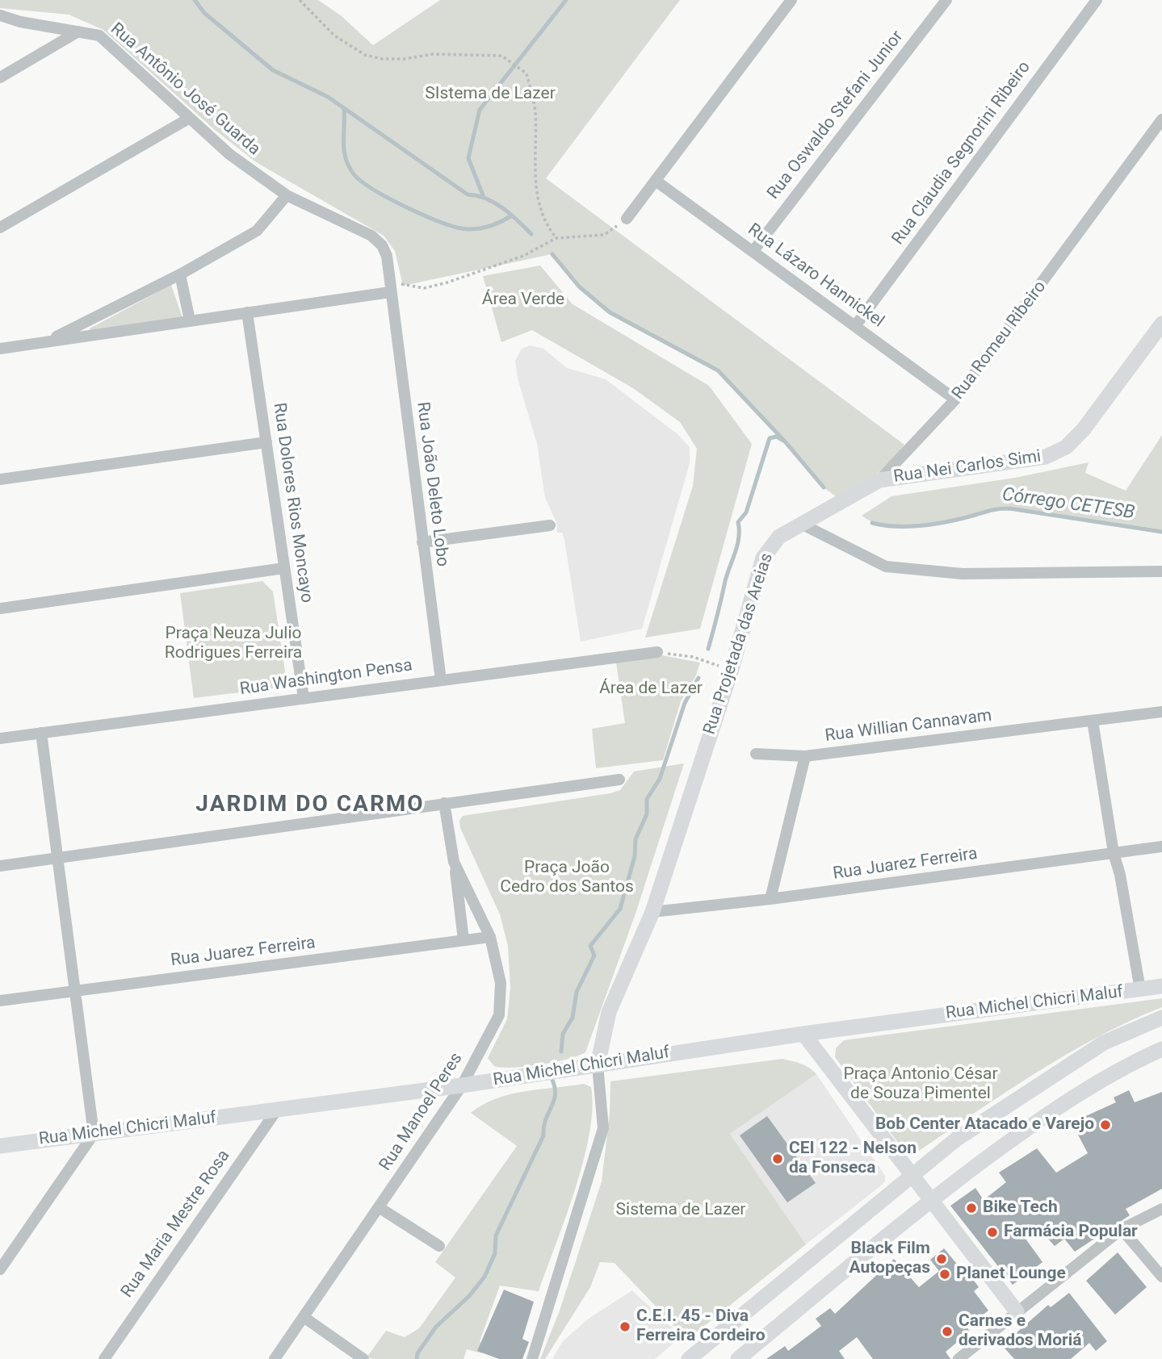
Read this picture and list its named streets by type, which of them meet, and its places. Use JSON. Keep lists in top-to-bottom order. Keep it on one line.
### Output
{"streets":{"street":["Rua Antônio José Guarda","Rua Oswaldo Stefani Junior","Rua Claudia Segnorini Ribeiro","Rua Lázaro Hannickel","Rua Romeu Ribeiro","Rua Nei Carlos Simi","Rua João Deleto Lobo","Rua Dolores Rios Moncayo","Rua Projetada das Areias","Rua Washington Pensa","Rua Willian Cannavam","Rua Juarez Ferreira","Rua Michel Chicri Maluf","Rua Manoel Peres","Rua Maria Mestre Rosa"]},"crossings":[["Rua Antônio José Guarda","Rua João Deleto Lobo"],["Rua Oswaldo Stefani Junior","Rua Lázaro Hannickel"],["Rua Claudia Segnorini Ribeiro","Rua Lázaro Hannickel"],["Rua Lázaro Hannickel","Rua Romeu Ribeiro"],["Rua Romeu Ribeiro","Rua Nei Carlos Simi"],["Rua Romeu Ribeiro","Rua Projetada das Areias"],["Rua João Deleto Lobo","Rua Washington Pensa"],["Rua Dolores Rios Moncayo","Rua Washington Pensa"],["Rua Projetada das Areias","Rua Juarez Ferreira"],["Rua Projetada das Areias","Rua Michel Chicri Maluf"],["Rua Willian Cannavam","Rua Juarez Ferreira"],["Rua Juarez Ferreira","Rua Manoel Peres"],["Rua Michel Chicri Maluf","Rua Manoel Peres"],["Rua Michel Chicri Maluf","Rua Maria Mestre Rosa"]],"districts":["JARDIM DO CARMO"],"water":["Córrego CETESB"],"parks":["SIstema de Lazer","Área Verde","Praça Neuza Julio Rodrigues Ferreira","Área de Lazer","Praça João Cedro dos Santos","Praça Antonio César de Souza Pimentel","Sistema de Lazer"],"places":["Bob Center Atacado e Varejo","CEI 122 - Nelson da Fonseca","Bike Tech","Farmácia Popular","Black Film Autopeças","Planet Lounge","C.E.I. 45 - Diva Ferreira Cordeiro","Carnes e derivados Moriá"]}
